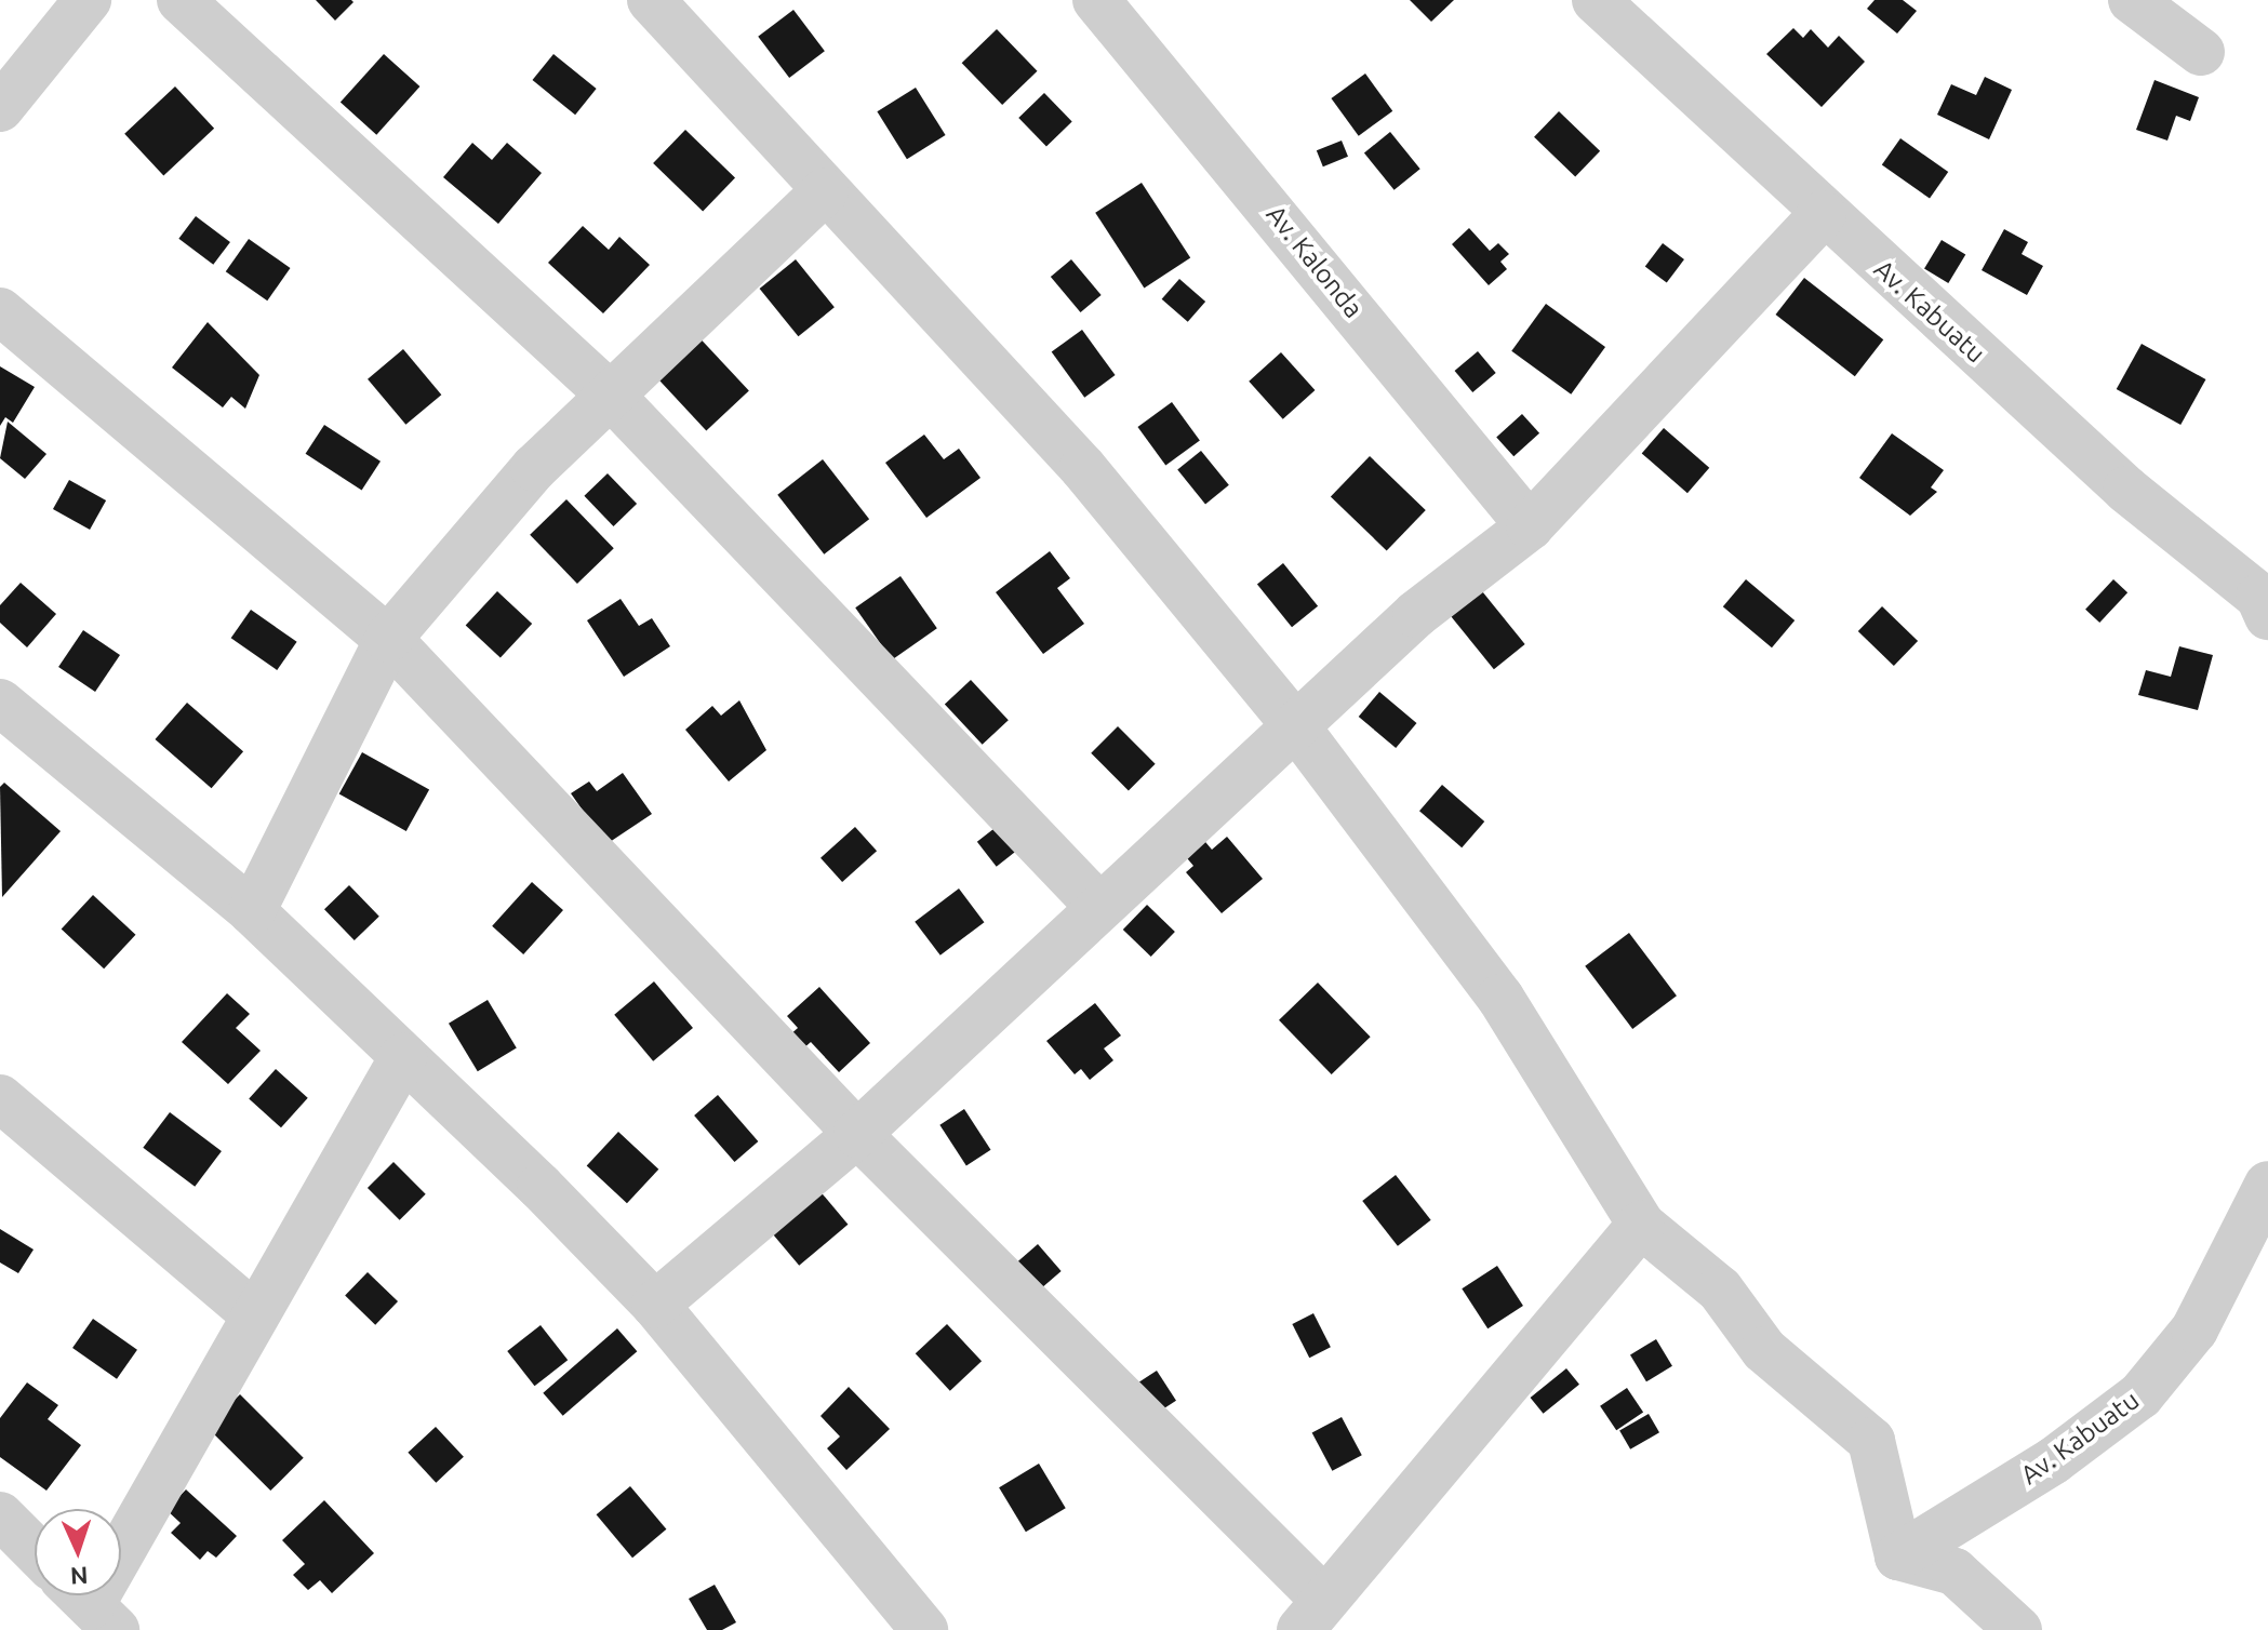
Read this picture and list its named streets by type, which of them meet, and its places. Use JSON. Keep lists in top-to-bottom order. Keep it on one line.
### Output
{"streets":{"street":["Av. Kalonda","Av. Kabuatu"]},"north":"bottom"}
